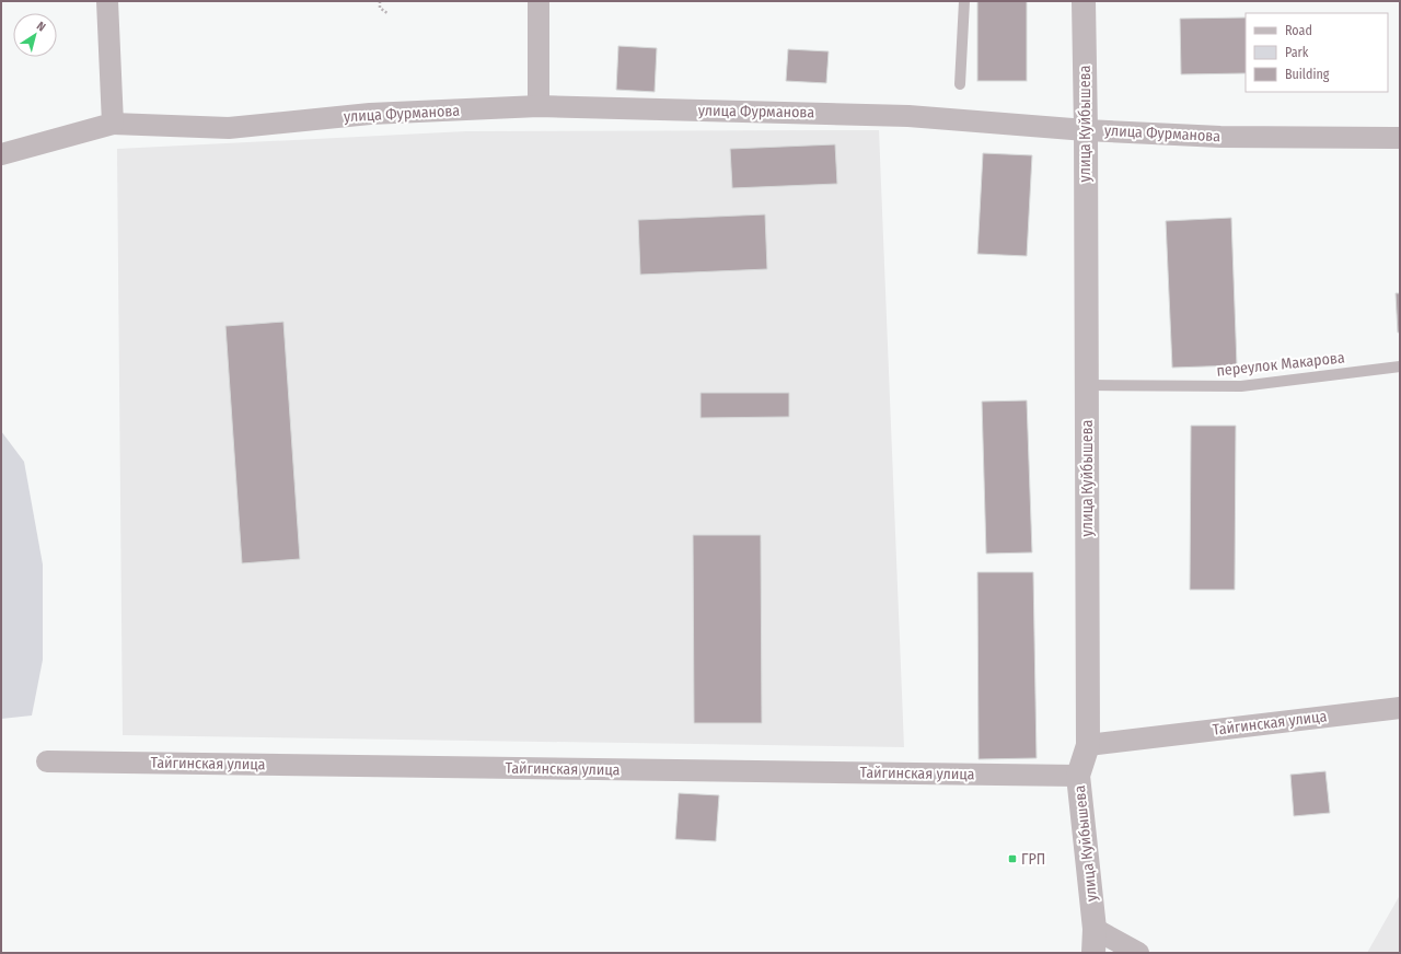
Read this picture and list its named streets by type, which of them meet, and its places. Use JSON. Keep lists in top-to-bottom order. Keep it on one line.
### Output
{"streets":{"street":["улица Фурманова","улица Куйбышева","Тайгинская улица"],"lane":["переулок Макарова"]},"crossings":[["улица Фурманова","улица Куйбышева"],["улица Куйбышева","переулок Макарова"],["улица Куйбышева","Тайгинская улица"]],"places":{"transit":["ГРП"]},"legend":["Road","Park","Building"],"north":"top right"}
